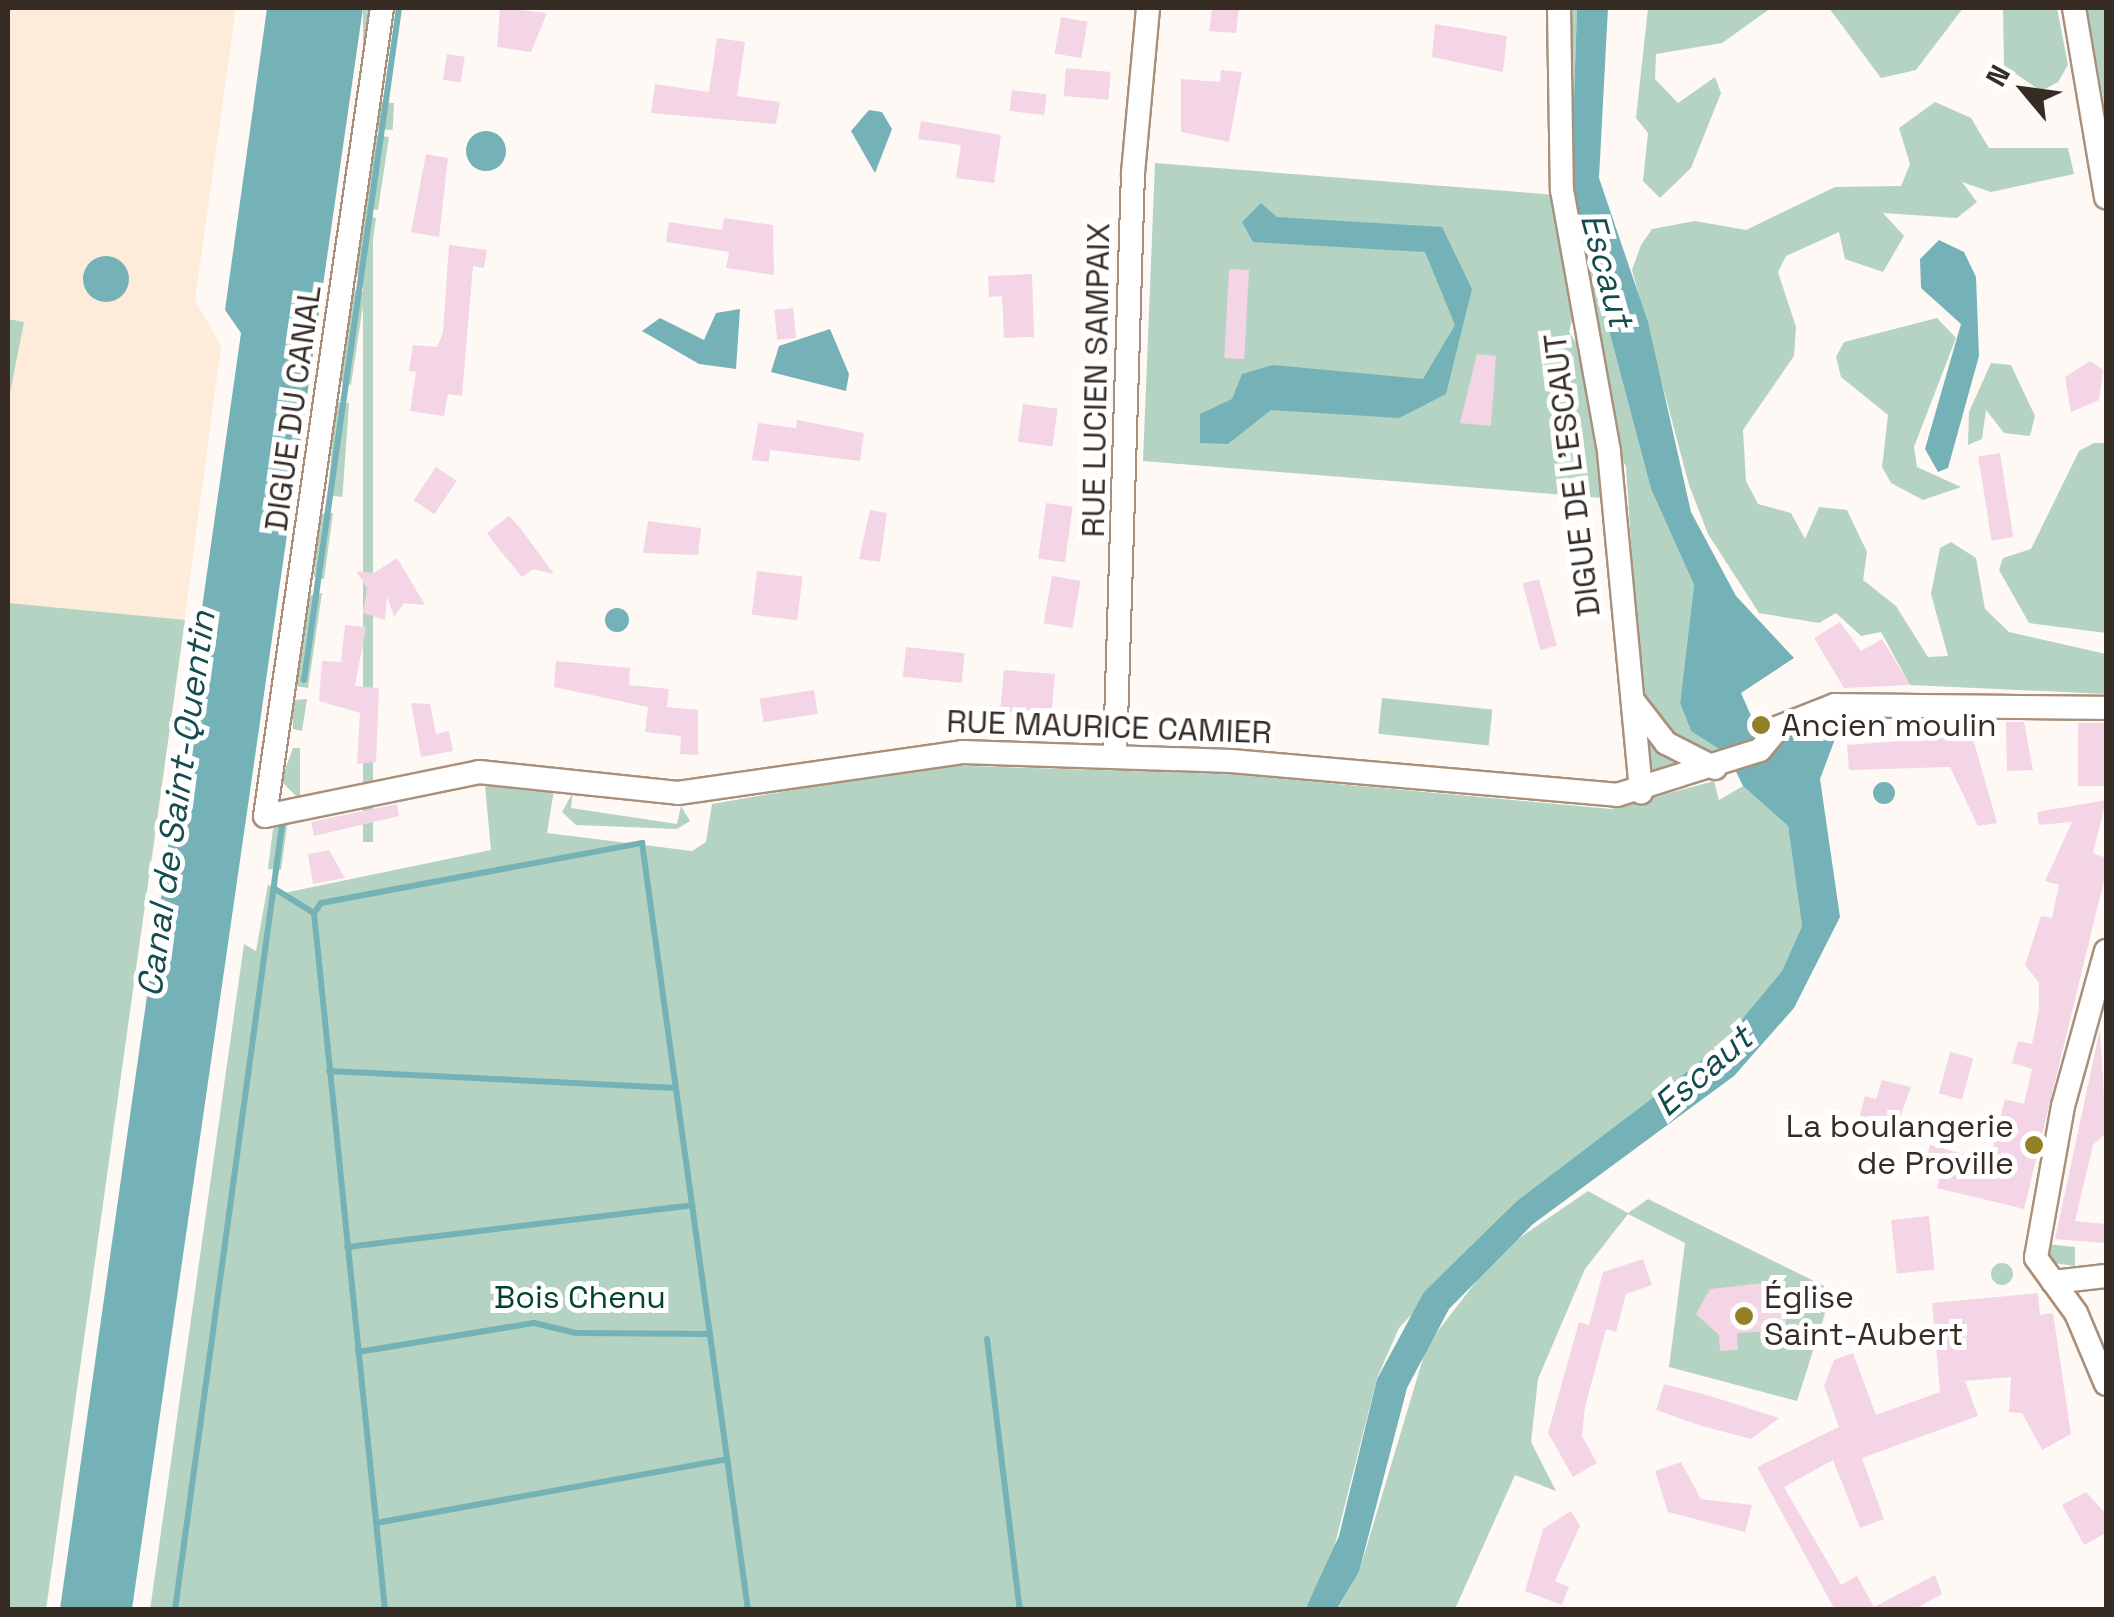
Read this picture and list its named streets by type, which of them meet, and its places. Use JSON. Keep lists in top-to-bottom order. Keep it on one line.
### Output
{"streets":{"street":["RUE LUCIEN SAMPAIX","DIGUE DU CANAL","DIGUE DE L'ESCAUT","RUE MAURICE CAMIER"]},"crossings":[["RUE LUCIEN SAMPAIX","RUE MAURICE CAMIER"],["DIGUE DU CANAL","RUE MAURICE CAMIER"],["DIGUE DE L'ESCAUT","RUE MAURICE CAMIER"]],"water":["Escaut","Canal de Saint-Quentin"],"parks":["Bois Chenu"],"places":["Ancien moulin","La boulangerie de Proville","Église Saint-Aubert"],"north":"top left"}
